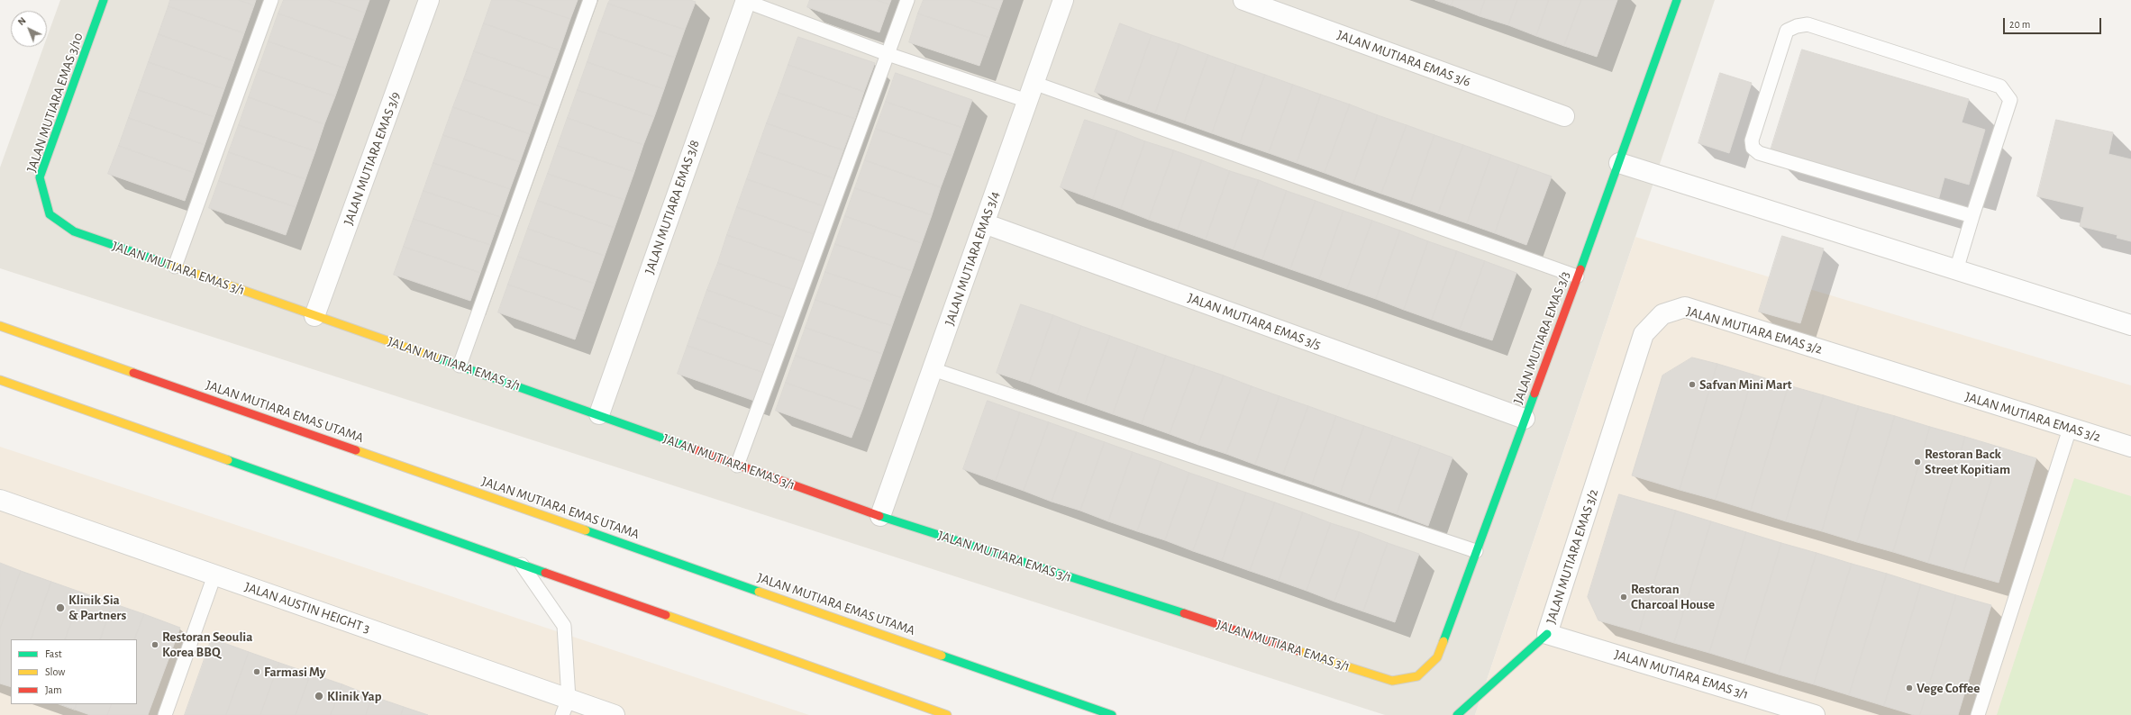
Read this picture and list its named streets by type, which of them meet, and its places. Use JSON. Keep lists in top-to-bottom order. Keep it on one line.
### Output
{"streets":{"street":["JALAN MUTIARA EMAS 3/6","JALAN MUTIARA EMAS 3/10","JALAN MUTIARA EMAS 3/9","JALAN MUTIARA EMAS 3/8","JALAN MUTIARA EMAS 3/4","JALAN MUTIARA EMAS 3/1","JALAN MUTIARA EMAS 3/5","JALAN MUTIARA EMAS 3/2","JALAN MUTIARA EMAS 3/3","JALAN MUTIARA EMAS UTAMA","JALAN AUSTIN HEIGHT 3"]},"crossings":[["JALAN MUTIARA EMAS 3/10","JALAN MUTIARA EMAS 3/1"],["JALAN MUTIARA EMAS 3/9","JALAN MUTIARA EMAS 3/1"],["JALAN MUTIARA EMAS 3/8","JALAN MUTIARA EMAS 3/1"],["JALAN MUTIARA EMAS 3/4","JALAN MUTIARA EMAS 3/1"],["JALAN MUTIARA EMAS 3/4","JALAN MUTIARA EMAS 3/5"],["JALAN MUTIARA EMAS 3/1","JALAN MUTIARA EMAS 3/2"],["JALAN MUTIARA EMAS 3/1","JALAN MUTIARA EMAS 3/3"],["JALAN MUTIARA EMAS 3/5","JALAN MUTIARA EMAS 3/3"]],"places":["Safvan Mini Mart","Restoran Back Street Kopitiam","Restoran Charcoal House","Klinik Sia & Partners","Restoran Seoulia Korea BBQ","Farmasi My","Vege Coffee","Klinik Yap"],"legend":["Fast","Slow","Jam"],"scale_bar":"20 m","north":"top left"}
